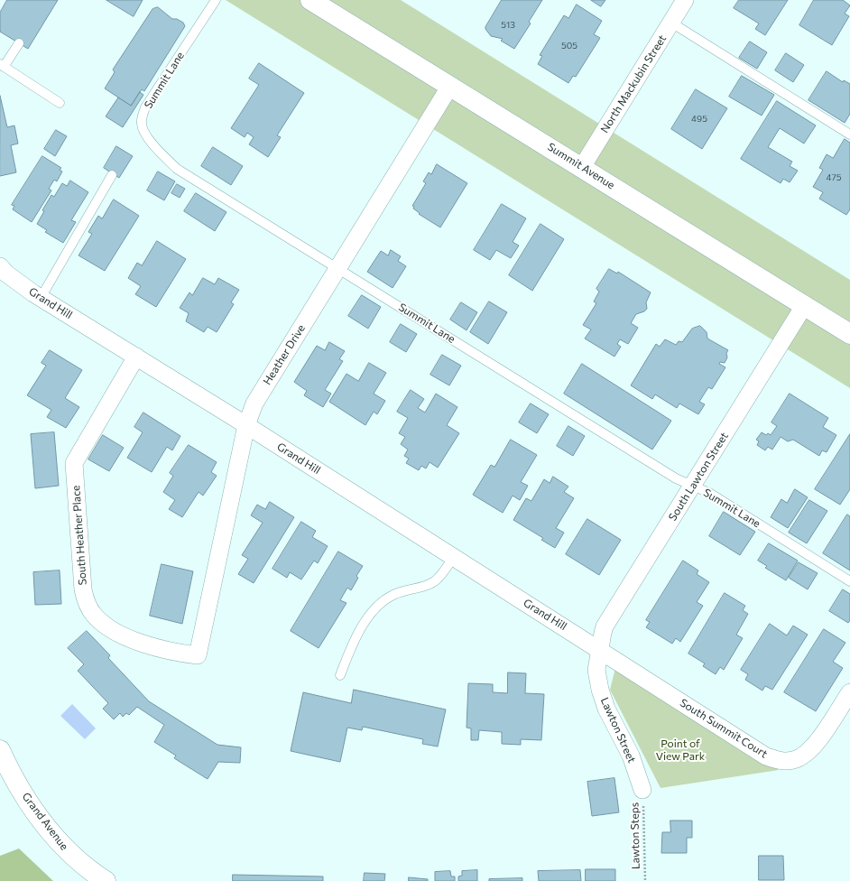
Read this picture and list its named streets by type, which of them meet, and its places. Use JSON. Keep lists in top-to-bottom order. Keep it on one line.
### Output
{"streets":{"street":["North Mackubin Street","Summit Avenue","Grand Hill","Heather Drive","South Lawton Street","South Heather Place","South Summit Court","Lawton Street","Grand Avenue"],"lane":["Summit Lane"],"path":["Lawton Steps"]},"crossings":[["Summit Lane","Heather Drive"],["Summit Lane","South Lawton Street"],["North Mackubin Street","Summit Avenue"],["Summit Avenue","Heather Drive"],["Summit Avenue","South Lawton Street"],["Grand Hill","Heather Drive"],["Grand Hill","South Lawton Street"],["Grand Hill","South Heather Place"],["Grand Hill","South Summit Court"],["Grand Hill","Lawton Street"],["Heather Drive","South Heather Place"],["South Lawton Street","South Summit Court"],["South Lawton Street","Lawton Street"],["South Summit Court","Lawton Street"],["Lawton Street","Lawton Steps"]],"parks":["Point of View Park"],"house_numbers":["513","505","495","475"]}
